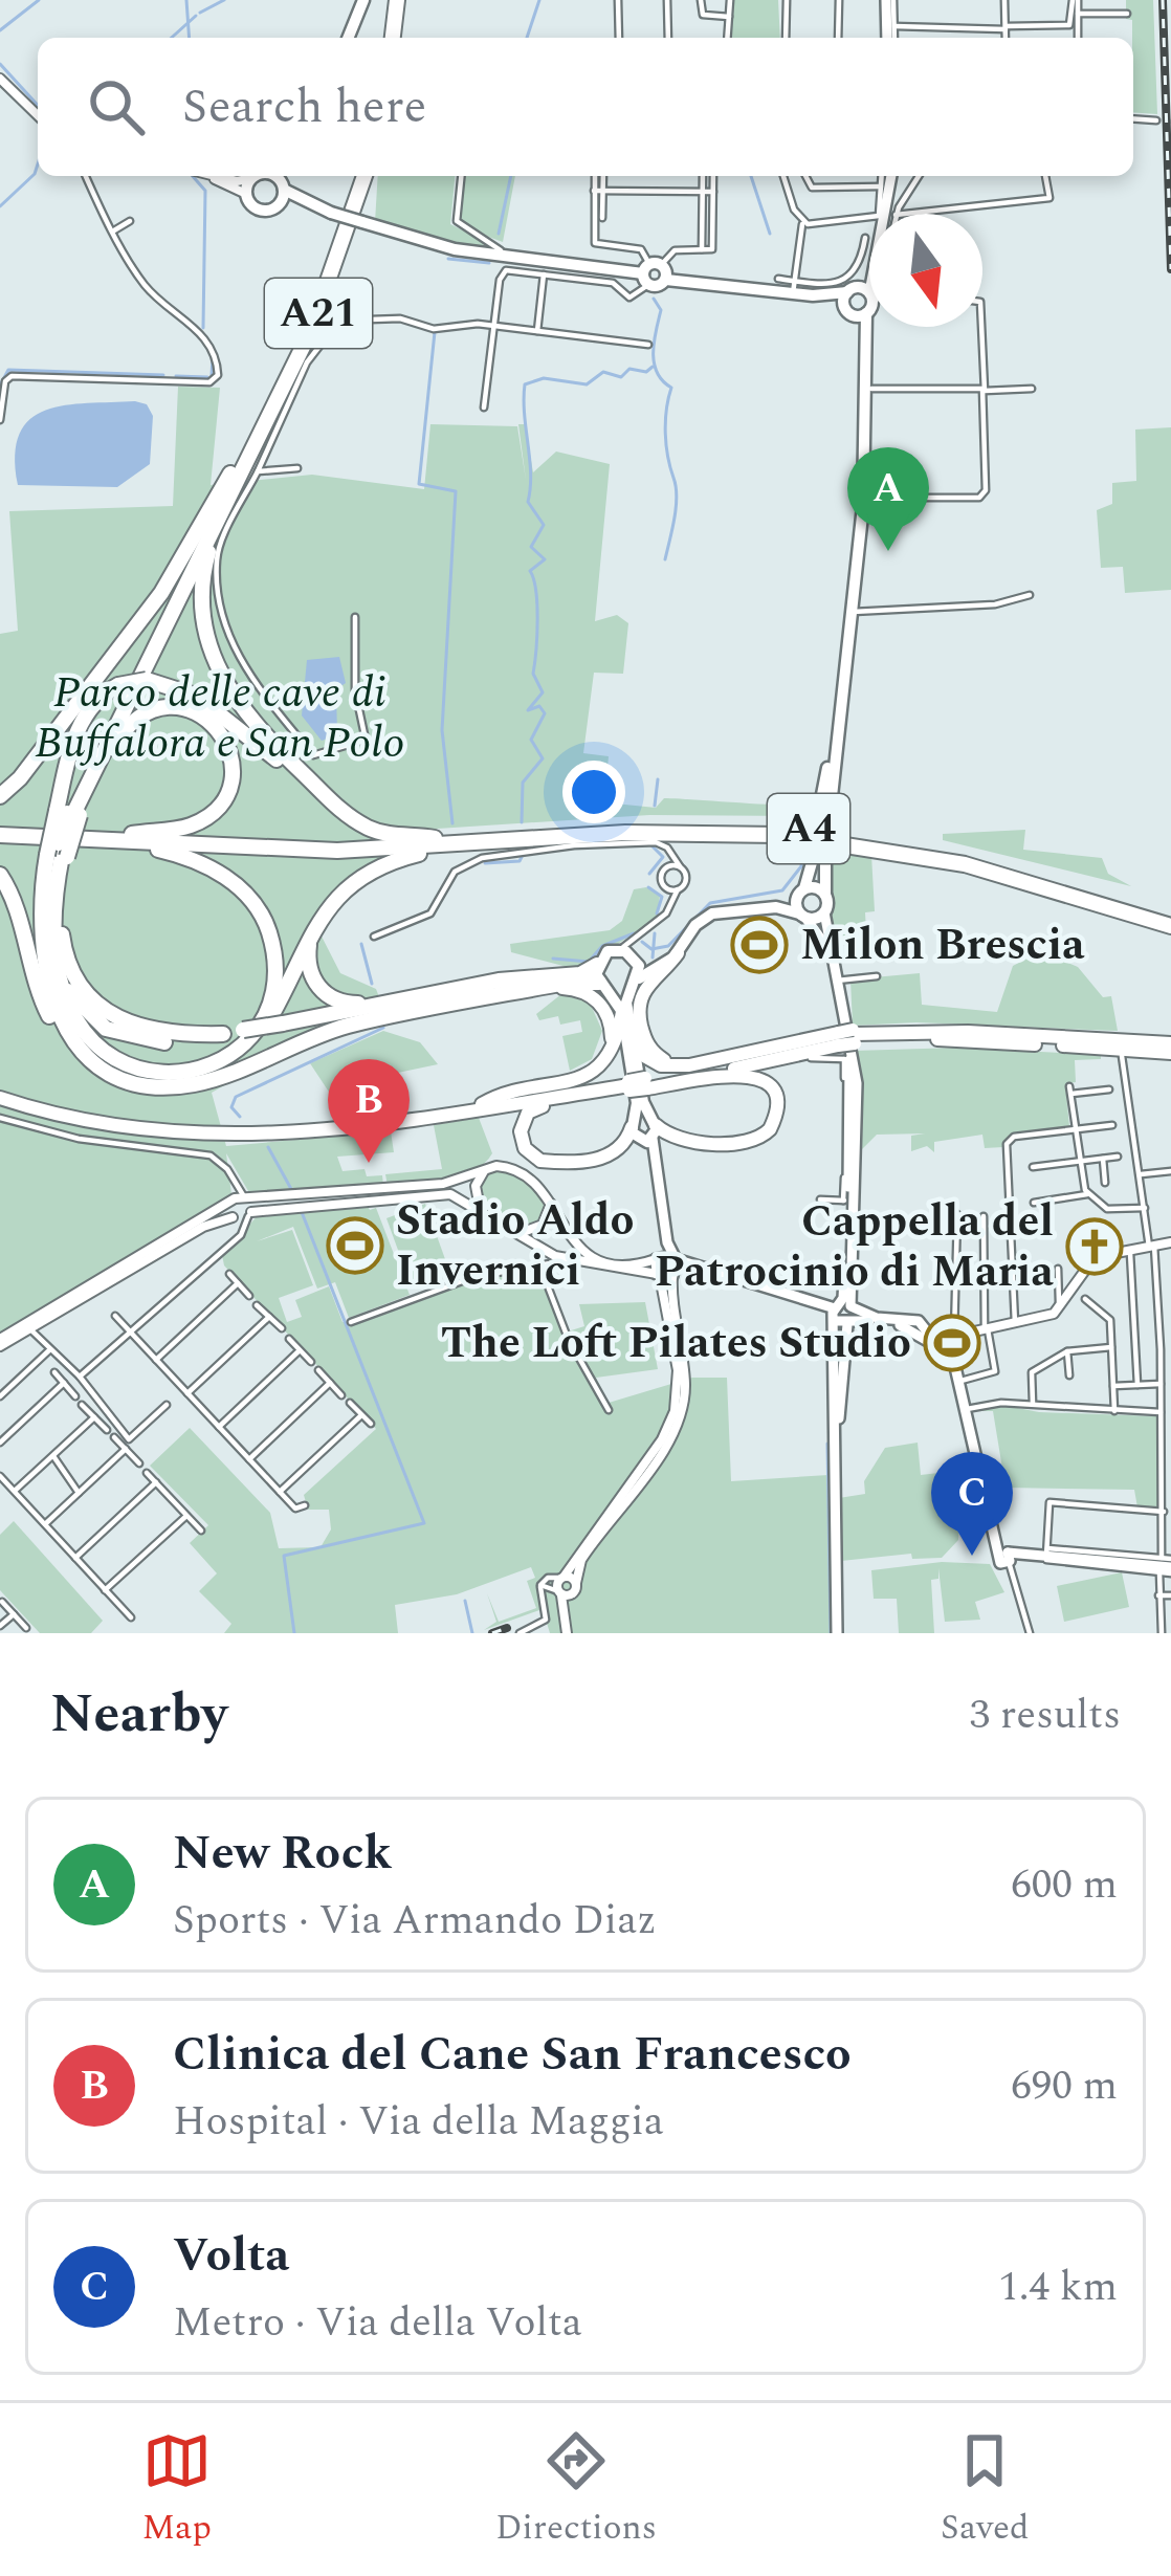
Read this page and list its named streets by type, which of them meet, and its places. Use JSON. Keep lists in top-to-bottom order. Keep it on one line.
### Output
{"streets":{"highway":["A21","A4"]},"parks":["Parco delle cave di Buffalora e San Polo"],"places":{"sports":["Milon Brescia","Stadio Aldo Invernici","The Loft Pilates Studio"],"church":["Cappella del Patrocinio di Maria"]},"north":"bottom","page":{"search":"Search here","pins":["A","B","C"],"heading":["Nearby","3 results"],"list":[{"mark":"A","name":"New Rock","note":"Sports · Via Armando Diaz","value":"600 m"},{"mark":"B","name":"Clinica del Cane San Francesco","note":"Hospital · Via della Maggia","value":"690 m"},{"mark":"C","name":"Volta","note":"Metro · Via della Volta","value":"1.4 km"}],"nav":["Map","Directions","Saved"]}}
